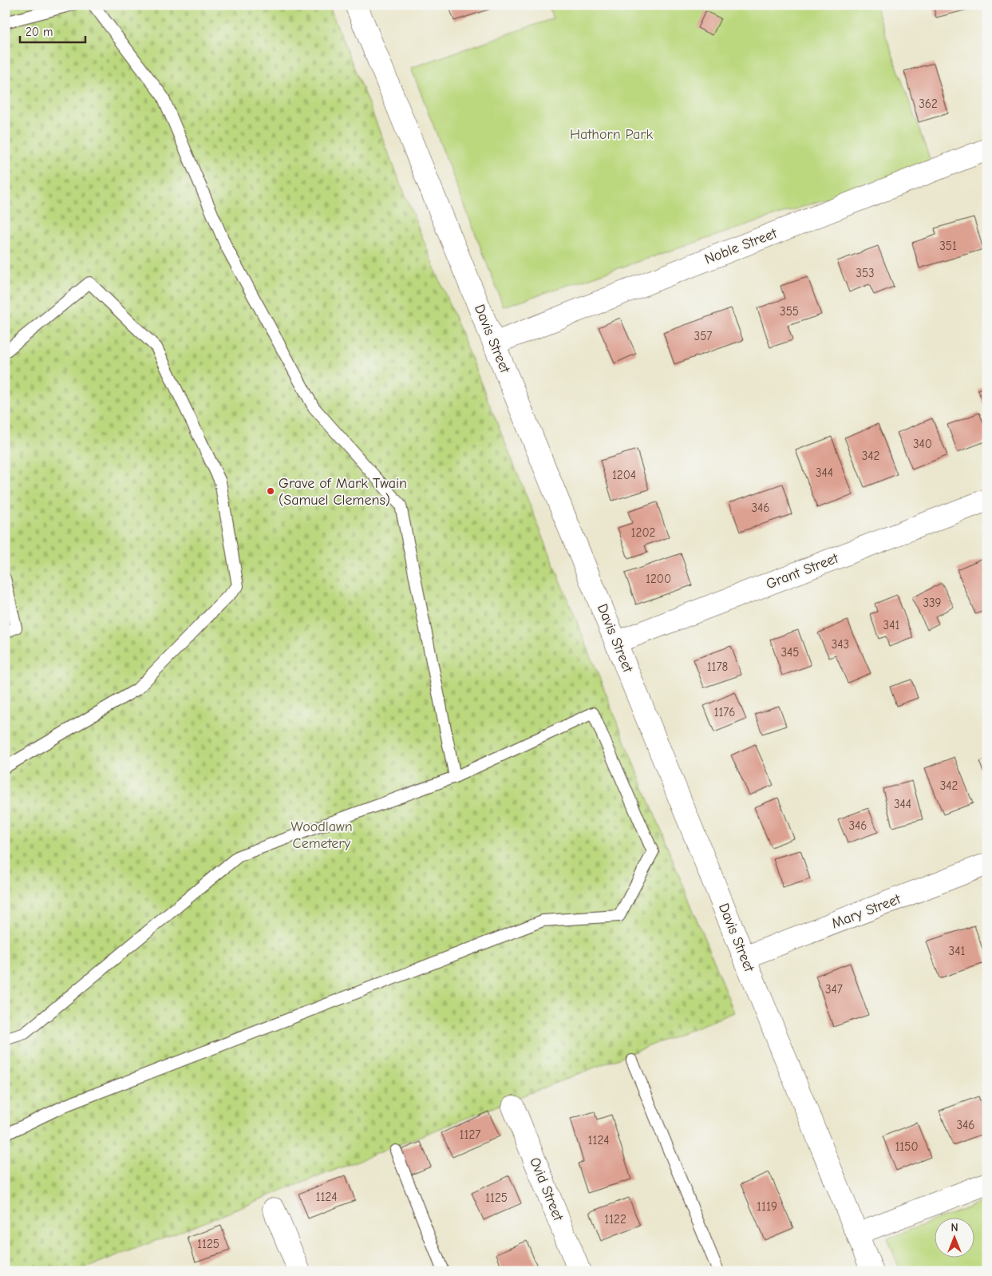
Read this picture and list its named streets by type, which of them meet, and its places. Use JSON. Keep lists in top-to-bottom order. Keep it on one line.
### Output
{"streets":{"street":["Noble Street","Davis Street","Grant Street","Mary Street","Ovid Street"]},"crossings":[["Noble Street","Davis Street"],["Davis Street","Grant Street"],["Davis Street","Mary Street"]],"parks":["Hathorn Park","Woodlawn Cemetery"],"places":["Grave of Mark Twain (Samuel Clemens)"],"house_numbers":["362","351","353","355","357","340","342","344","1204","346","1202","1200","339","341","343","345","1178","1176","342","344","346","341","347","346","1127","1124","1150","1124","1125","1119","1122","1125"],"scale_bar":"20 m","north":"top"}
